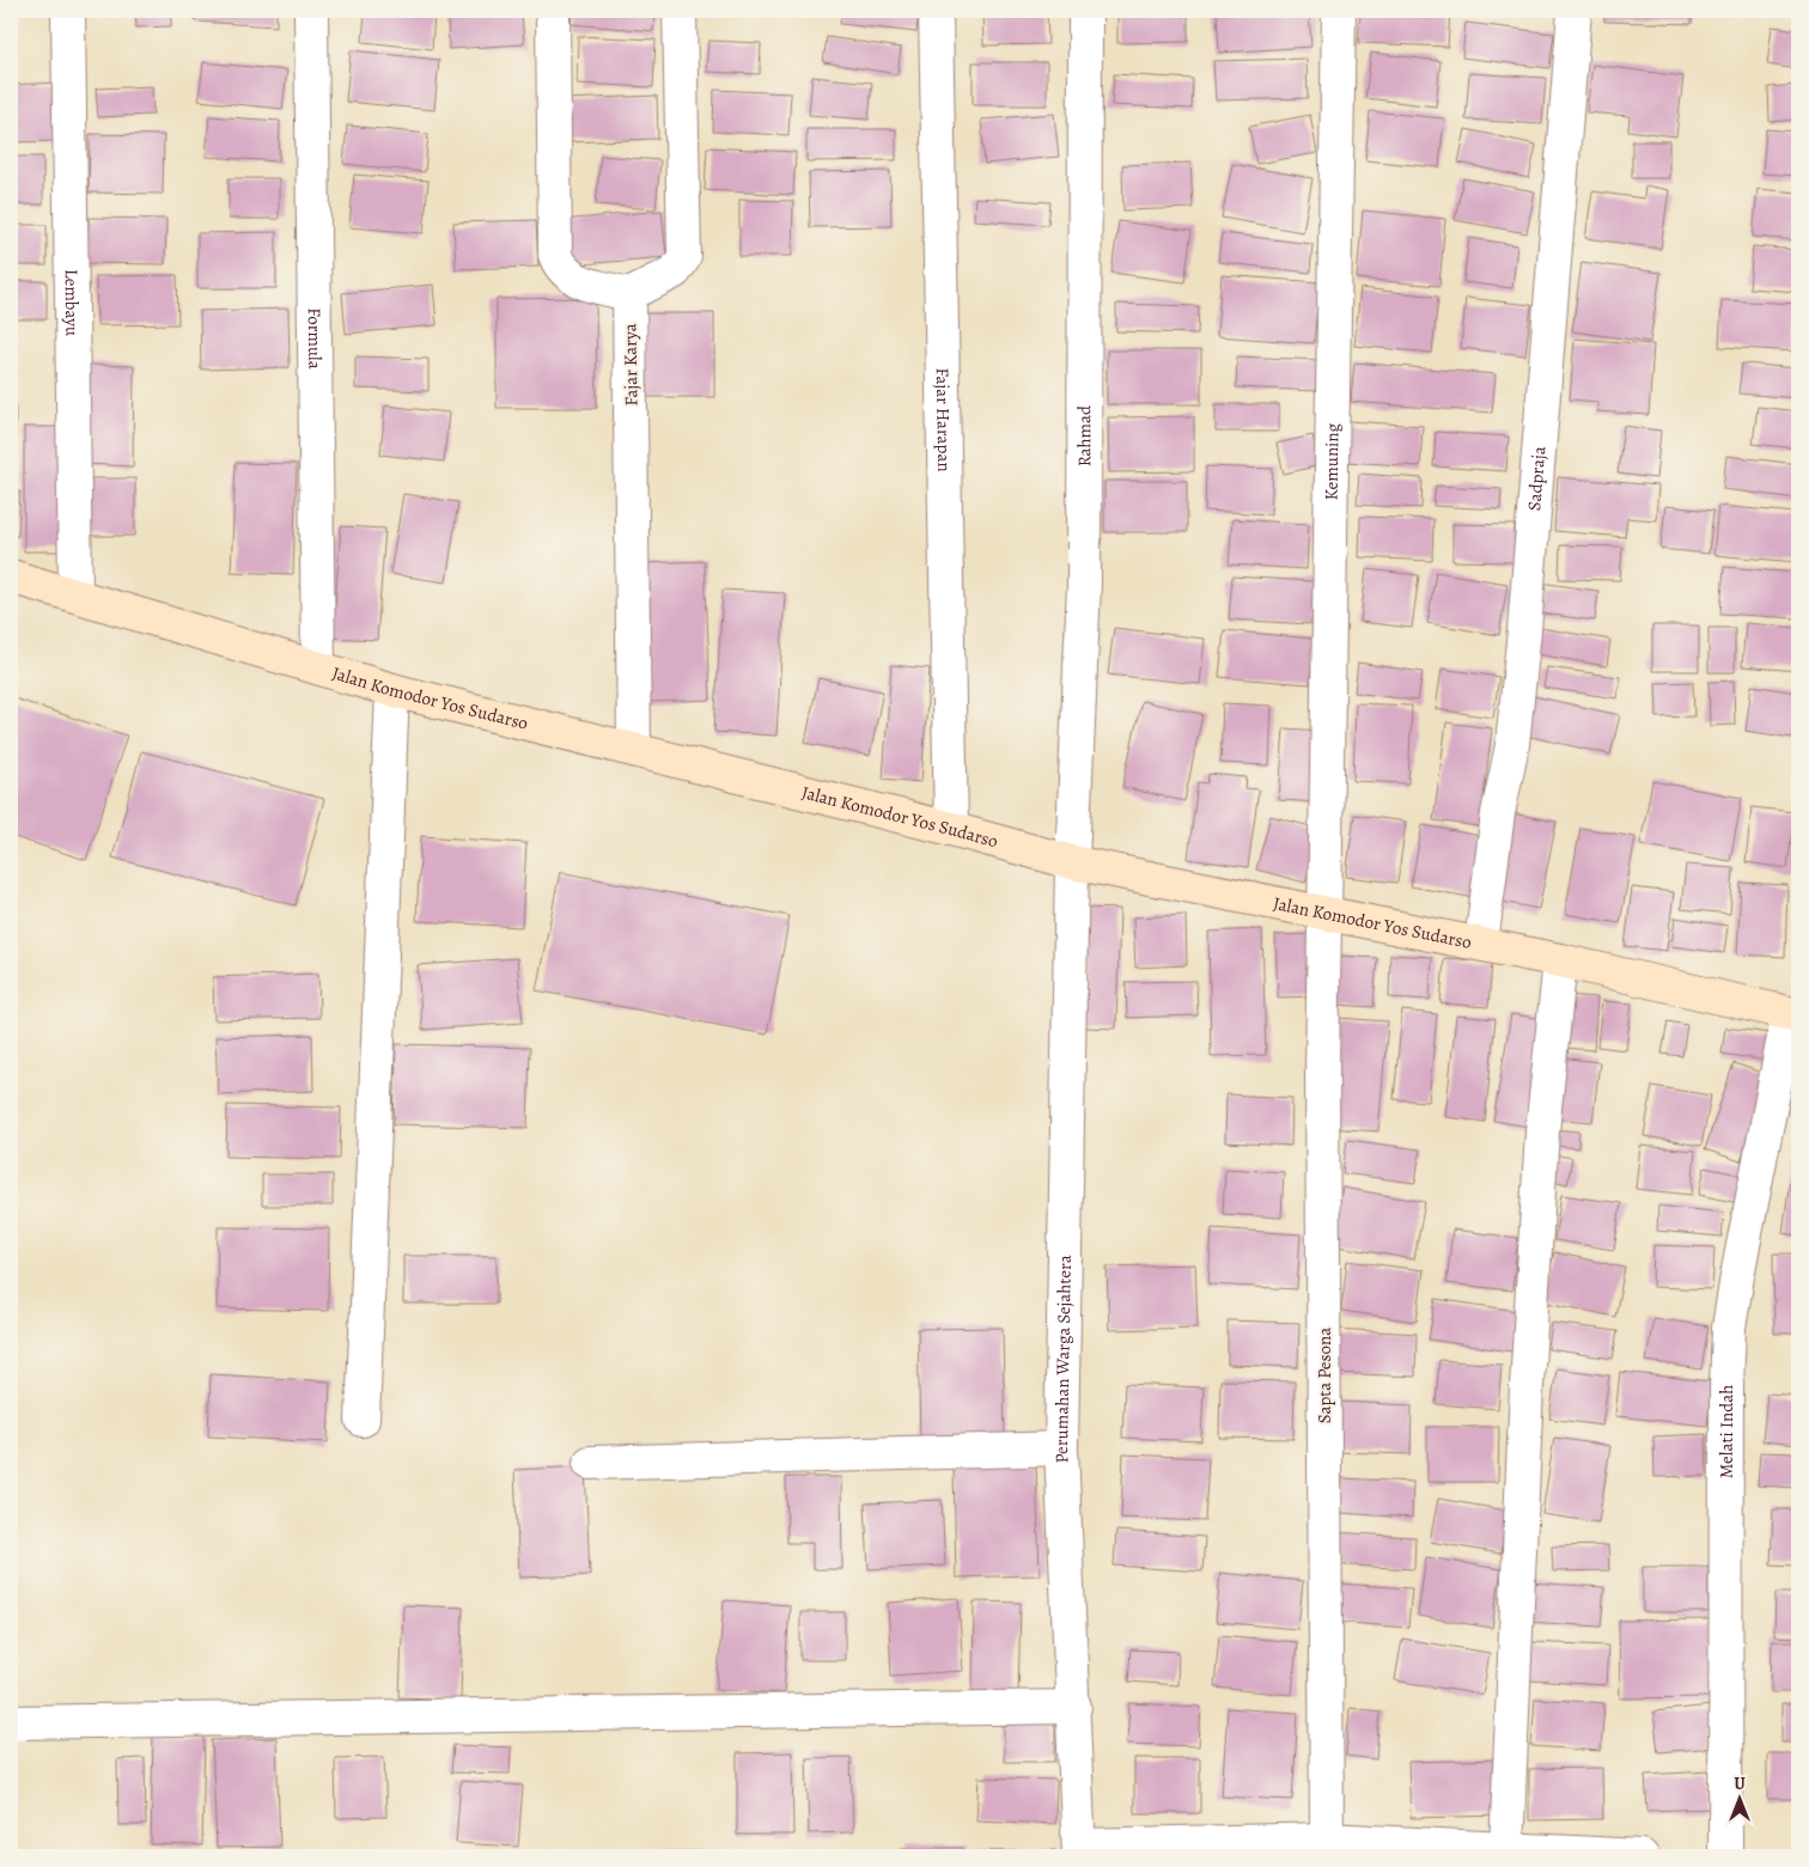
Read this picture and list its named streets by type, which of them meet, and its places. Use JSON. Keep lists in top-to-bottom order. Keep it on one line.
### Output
{"streets":{"street":["Lembayu","Formula","Fajar Karya","Fajar Harapan","Rahmad","Kemuning","Sadpraja","Jalan Komodor Yos Sudarso","Perumahan Warga Sejahtera","Sapta Pesona","Melati Indah"]},"crossings":[["Lembayu","Jalan Komodor Yos Sudarso"],["Formula","Jalan Komodor Yos Sudarso"],["Fajar Karya","Jalan Komodor Yos Sudarso"],["Fajar Harapan","Jalan Komodor Yos Sudarso"],["Rahmad","Jalan Komodor Yos Sudarso"],["Rahmad","Perumahan Warga Sejahtera"],["Kemuning","Jalan Komodor Yos Sudarso"],["Kemuning","Sapta Pesona"],["Sadpraja","Jalan Komodor Yos Sudarso"],["Jalan Komodor Yos Sudarso","Perumahan Warga Sejahtera"],["Jalan Komodor Yos Sudarso","Sapta Pesona"],["Jalan Komodor Yos Sudarso","Melati Indah"]],"north":"top"}
